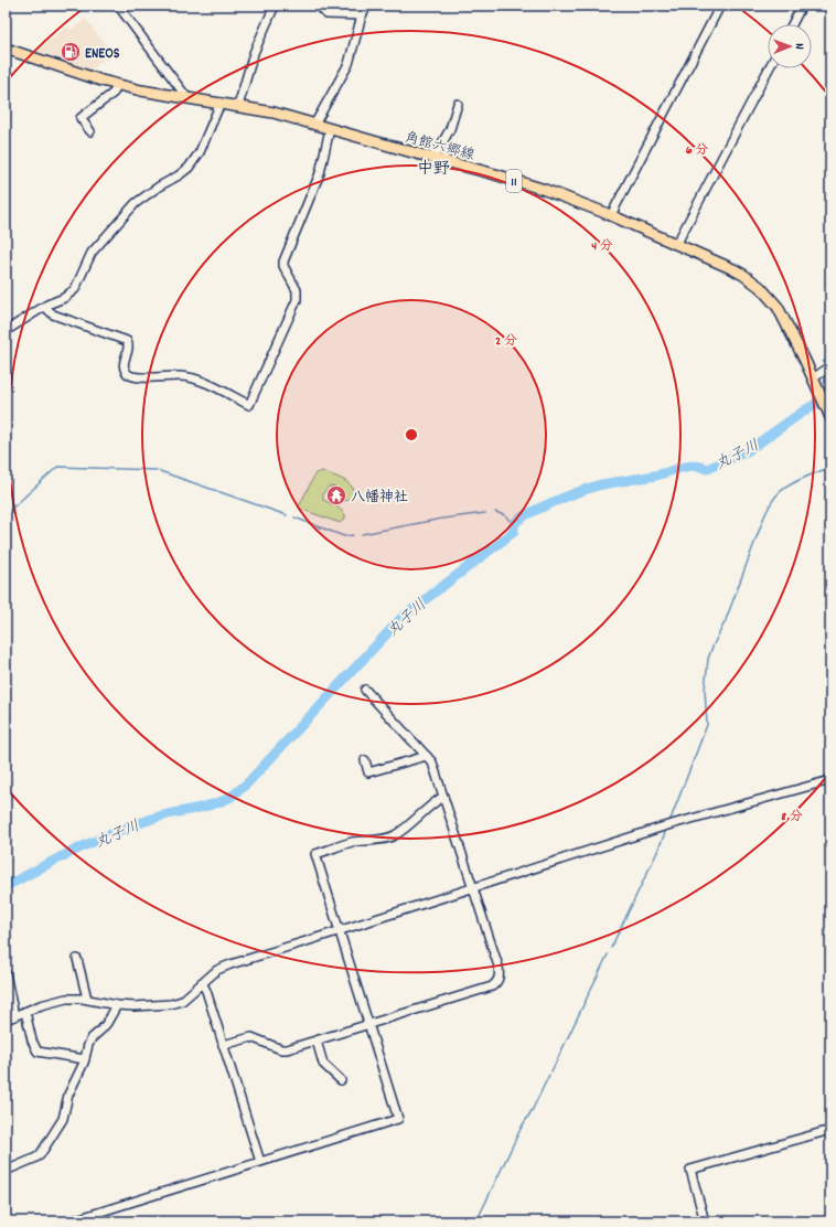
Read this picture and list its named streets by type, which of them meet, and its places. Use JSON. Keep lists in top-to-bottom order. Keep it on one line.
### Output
{"streets":{"main road":["角館六郷線","11"]},"districts":["中野"],"water":["丸子川"],"places":{"fuel station":["ENEOS"],"temple":["八幡神社"]},"north":"right","rings":["6 分","4 分","2 分","8 分"]}
